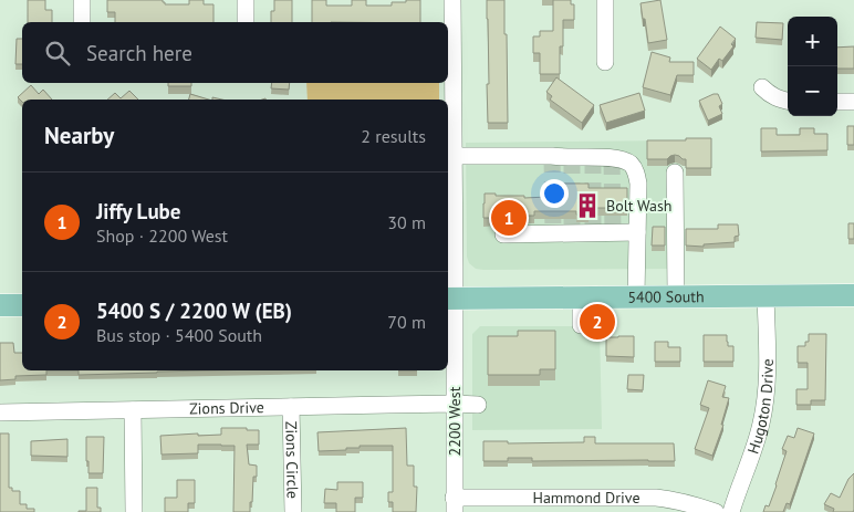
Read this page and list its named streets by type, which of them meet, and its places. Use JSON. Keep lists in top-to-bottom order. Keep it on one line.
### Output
{"streets":{"main road":["5400 South"],"street":["Hugoton Drive","Zions Drive","2200 West","Zions Circle","Hammond Drive"]},"crossings":[["5400 South","Hugoton Drive"],["5400 South","2200 West"],["Zions Drive","2200 West"],["Zions Drive","Zions Circle"],["2200 West","Hammond Drive"]],"places":{"building":["Bolt Wash"]},"page":{"map_buttons":["+","−"],"search":"Search here","heading":["Nearby","2 results"],"list":[{"mark":"1","name":"Jiffy Lube","note":"Shop · 2200 West","value":"30 m"},{"mark":"2","name":"5400 S / 2200 W (EB)","note":"Bus stop · 5400 South","value":"70 m"}],"pins":["1","2"]}}
